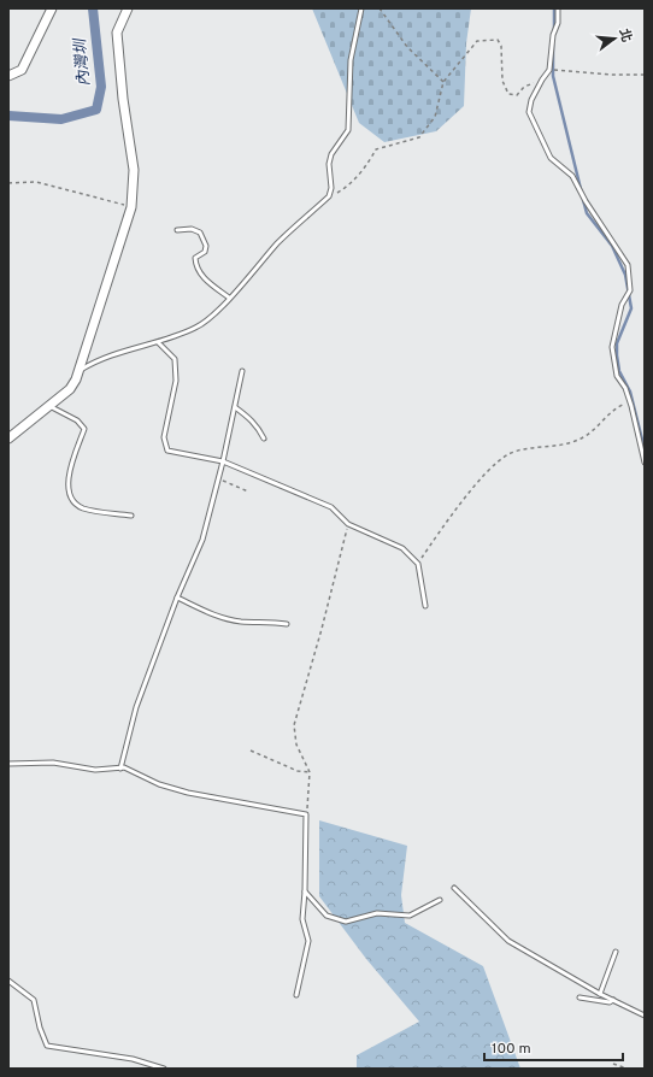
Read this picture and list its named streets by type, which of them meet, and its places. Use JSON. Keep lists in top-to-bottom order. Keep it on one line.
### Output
{"water":["內灣圳"],"scale_bar":"100 m","north":"right"}
